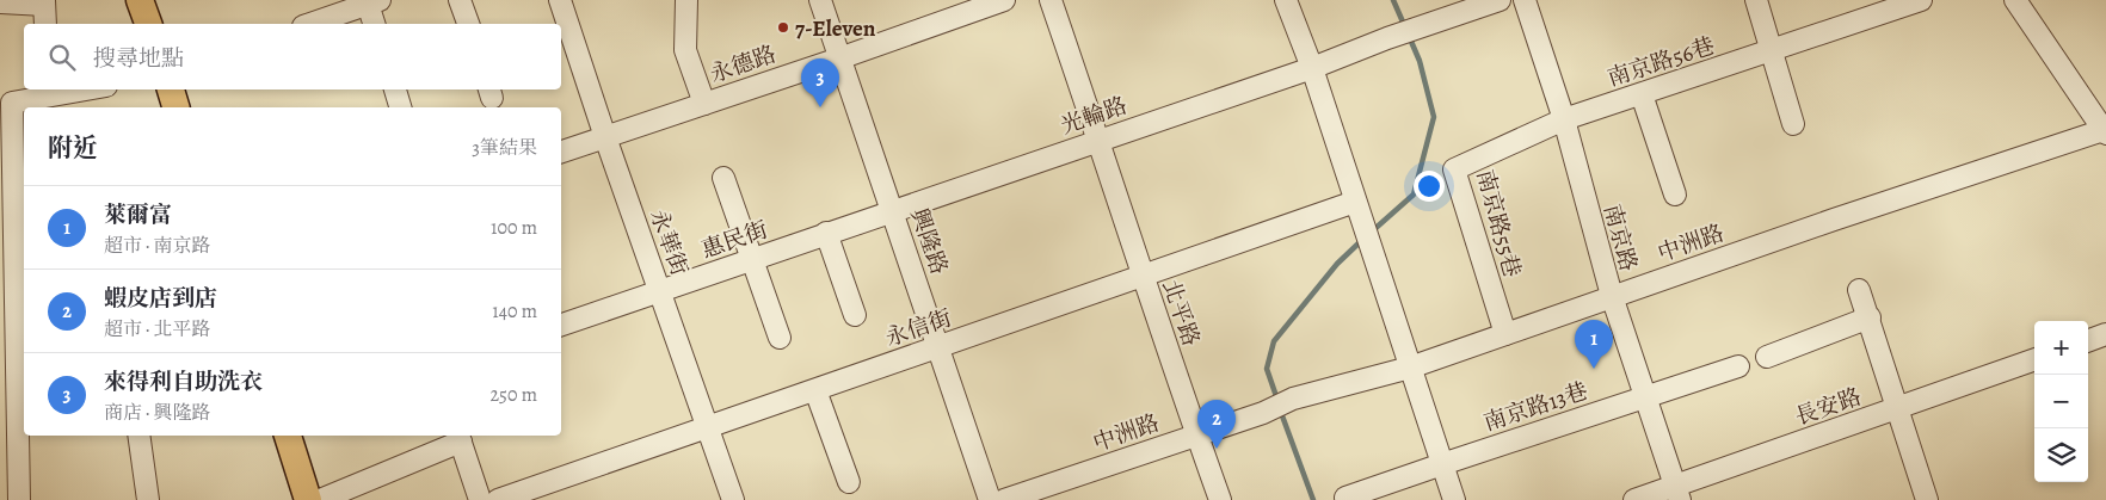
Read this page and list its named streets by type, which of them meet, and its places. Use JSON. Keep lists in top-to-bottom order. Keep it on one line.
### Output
{"streets":{"street":["南京路56巷","永德路","光輪路","南京路55巷","南京路","惠民街","興隆路","永華街","中洲路","北平路","永信街","南京路13巷","長安路"]},"crossings":[["南京路56巷","南京路55巷"],["南京路56巷","南京路"],["永德路","興隆路"],["永德路","永華街"],["光輪路","惠民街"],["光輪路","興隆路"],["光輪路","北平路"],["南京路55巷","南京路"],["南京路55巷","中洲路"],["南京路","中洲路"],["南京路","南京路13巷"],["南京路","長安路"],["惠民街","興隆路"],["惠民街","永華街"],["興隆路","永信街"],["永華街","永信街"],["中洲路","北平路"],["北平路","永信街"]],"places":["7-Eleven"],"page":{"search":"搜尋地點","pins":["3","1","2"],"heading":["附近","3筆結果"],"list":[{"mark":"1","name":"萊爾富","note":"超市 · 南京路","value":"100 m"},{"mark":"2","name":"蝦皮店到店","note":"超市 · 北平路","value":"140 m"},{"mark":"3","name":"來得利自助洗衣","note":"商店 · 興隆路","value":"250 m"}],"map_buttons":["+","−"]}}
